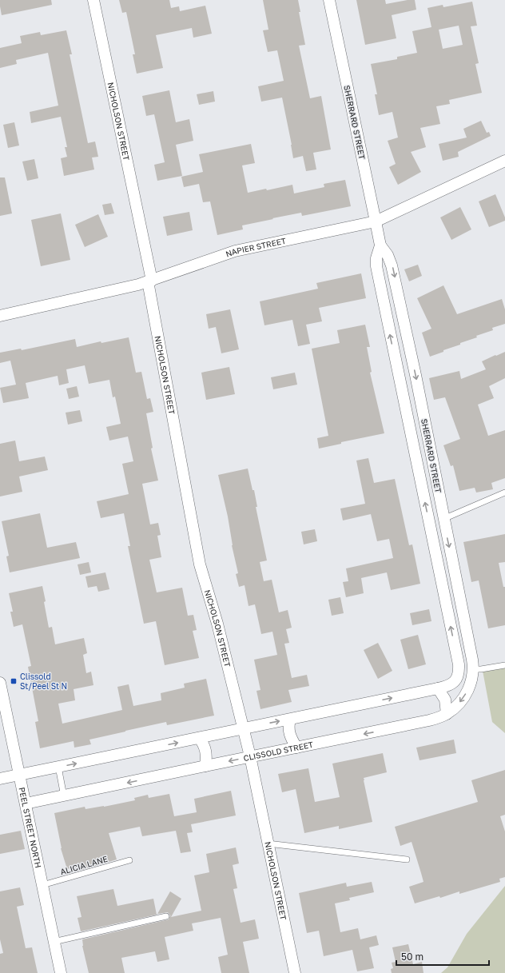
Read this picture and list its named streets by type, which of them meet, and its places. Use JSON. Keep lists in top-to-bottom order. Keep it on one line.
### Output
{"streets":{"street":["NICHOLSON STREET","SHERRARD STREET","NAPIER STREET","CLISSOLD STREET","PEEL STREET NORTH"],"lane":["ALICIA LANE"]},"crossings":[["NICHOLSON STREET","NAPIER STREET"],["NICHOLSON STREET","CLISSOLD STREET"],["SHERRARD STREET","NAPIER STREET"],["SHERRARD STREET","CLISSOLD STREET"],["CLISSOLD STREET","PEEL STREET NORTH"],["PEEL STREET NORTH","ALICIA LANE"]],"places":{"transit":["Clissold St/Peel St N"]},"scale_bar":"50 m"}
